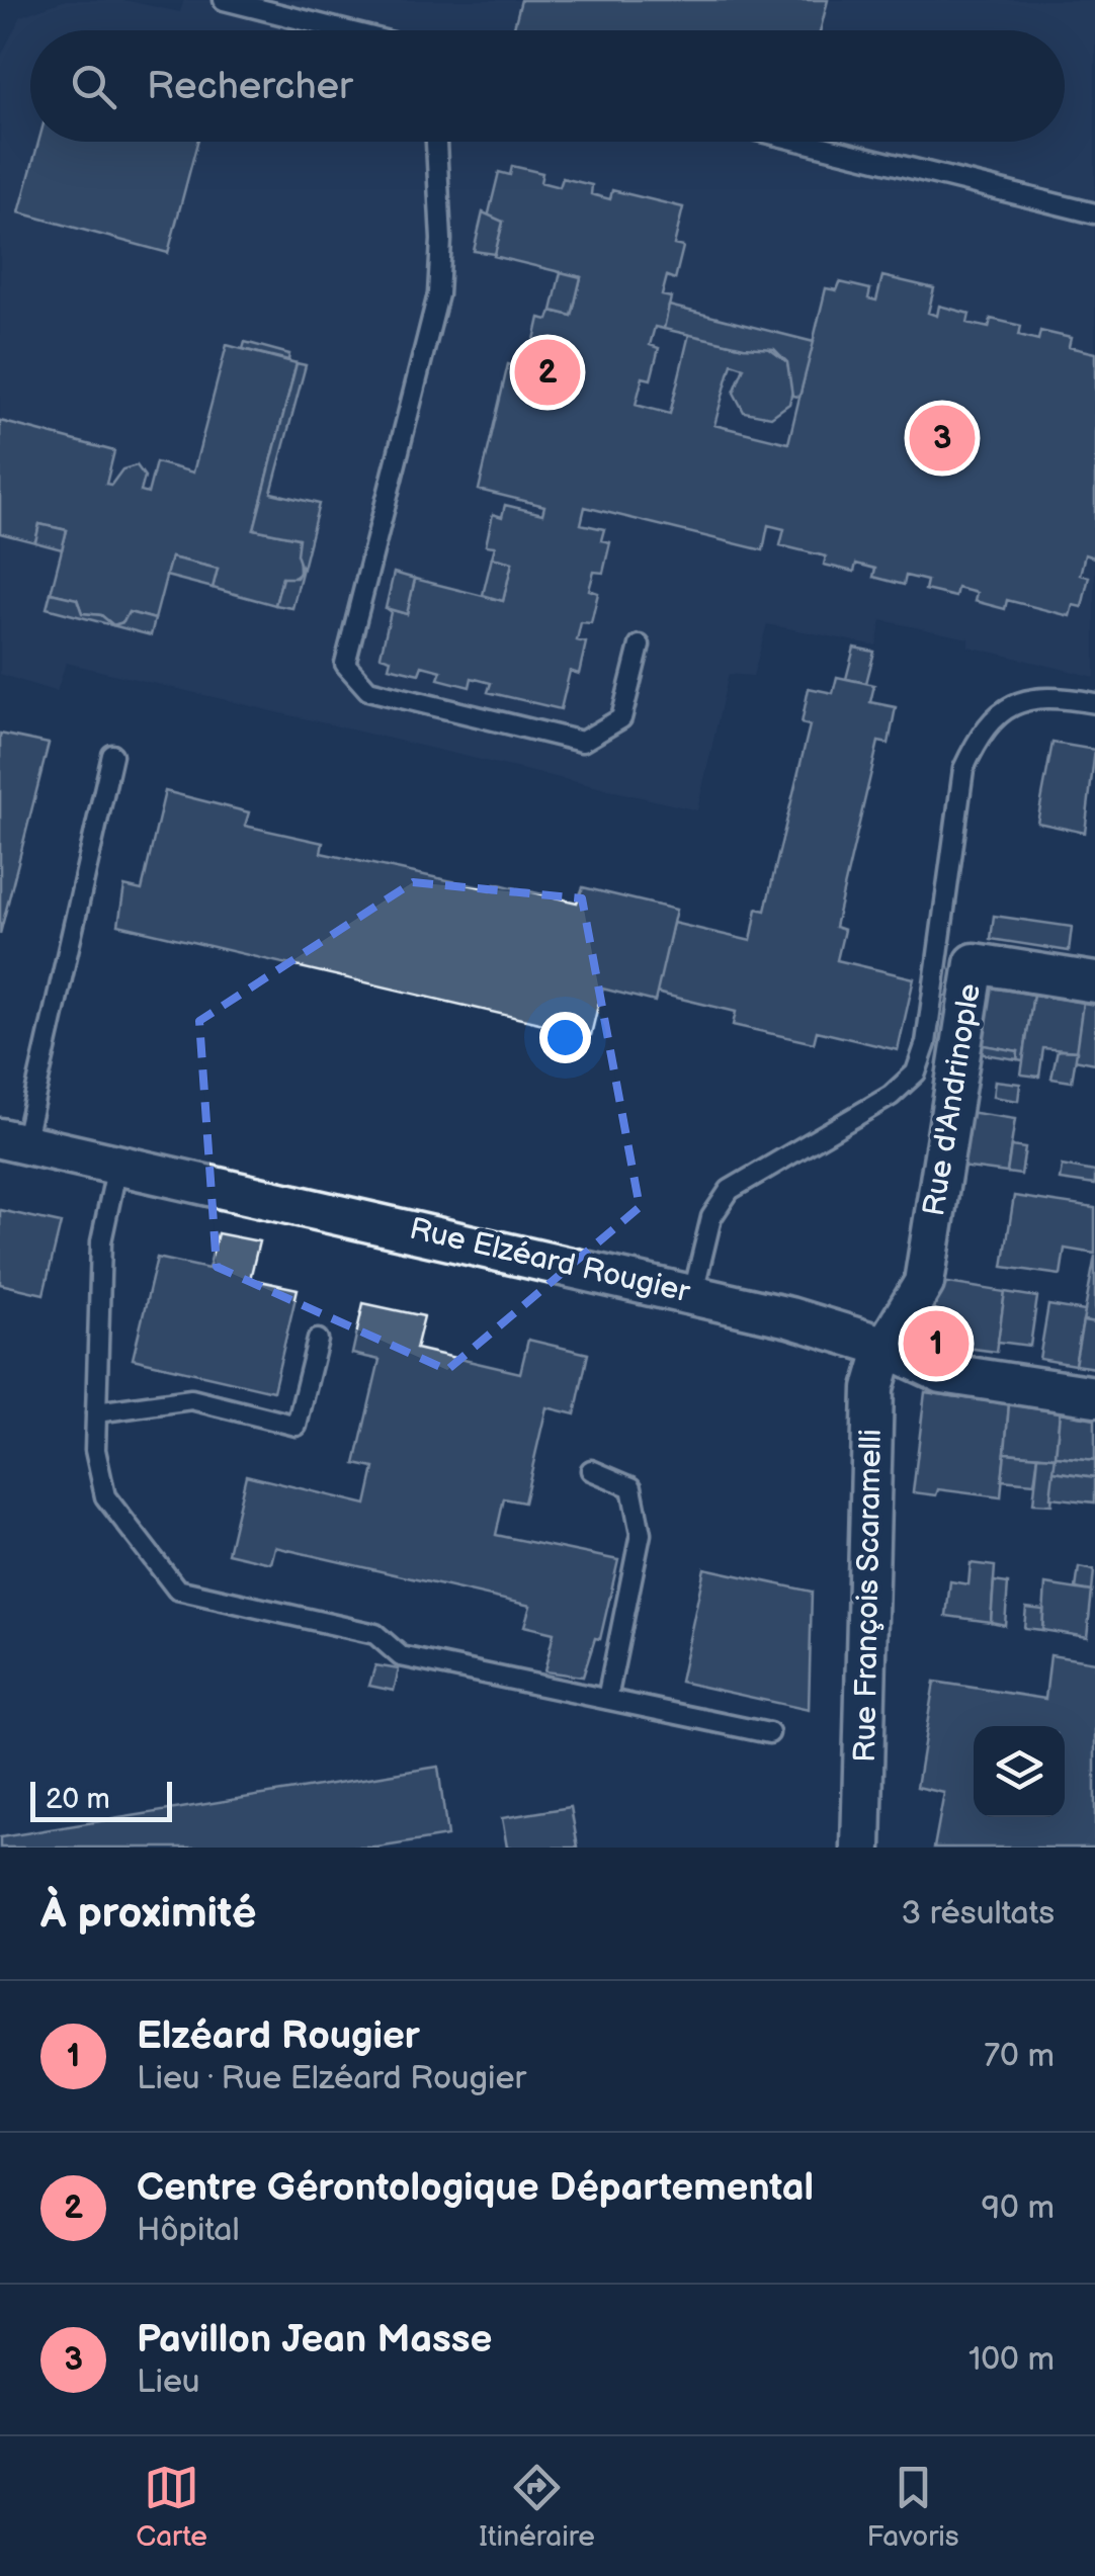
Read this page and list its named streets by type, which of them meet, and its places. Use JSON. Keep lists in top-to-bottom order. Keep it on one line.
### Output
{"streets":{"street":["Rue d'Andrinople","Rue Elzéard Rougier","Rue François Scaramelli"]},"crossings":[["Rue d'Andrinople","Rue Elzéard Rougier"],["Rue d'Andrinople","Rue François Scaramelli"],["Rue Elzéard Rougier","Rue François Scaramelli"]],"scale_bar":"20 m","page":{"search":"Rechercher","pins":["2","3","1"],"scale":"20 m","heading":["À proximité","3 résultats"],"list":[{"mark":"1","name":"Elzéard Rougier","note":"Lieu · Rue Elzéard Rougier","value":"70 m"},{"mark":"2","name":"Centre Gérontologique Départemental","note":"Hôpital","value":"90 m"},{"mark":"3","name":"Pavillon Jean Masse","note":"Lieu","value":"100 m"}],"nav":["Carte","Itinéraire","Favoris"]}}
